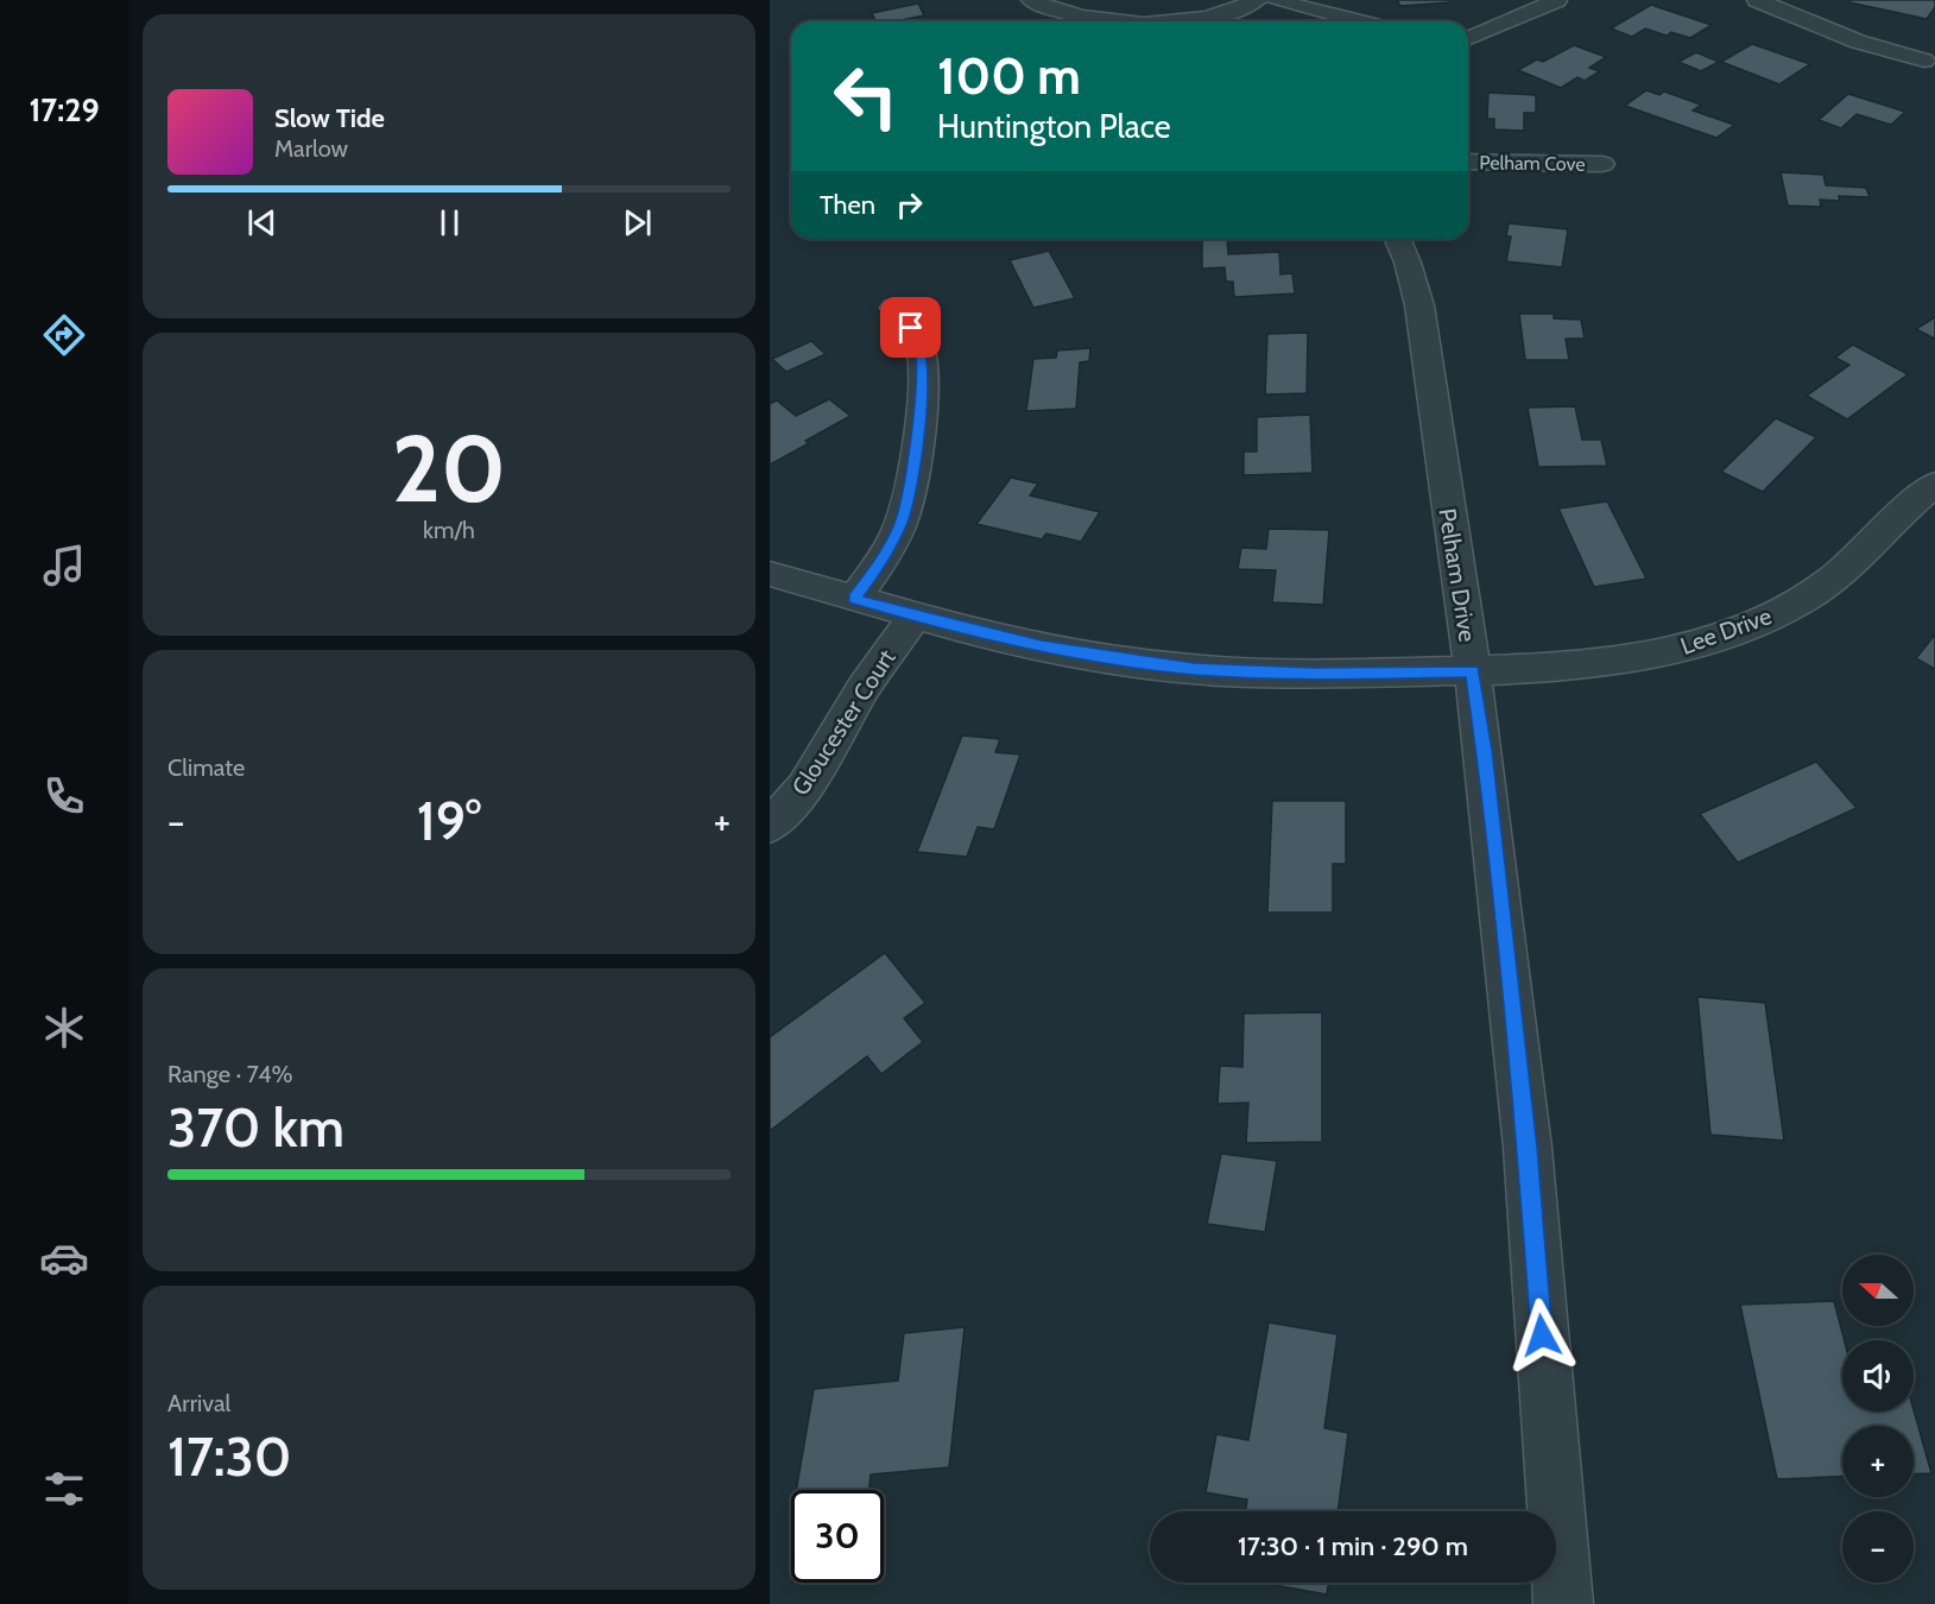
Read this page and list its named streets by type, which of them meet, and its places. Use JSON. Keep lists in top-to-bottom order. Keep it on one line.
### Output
{"streets":{"street":["Pelham Cove","Pelham Drive","Lee Drive","Gloucester Court"]},"crossings":[["Pelham Drive","Lee Drive"],["Lee Drive","Gloucester Court"]],"north":"left","page":{"tabs":"17:29","turn":["100 m","Huntington Place"],"song":["Slow Tide","Marlow"],"then":"Then","tile":[["20","km/h"],"Climate",["Range · 74%","370 km"],["Arrival","17:30"]],"heat":["−","19°","+"],"map_buttons":["+","−"],"limit":"30","trip":"17:30 · 1 min · 290 m"}}
